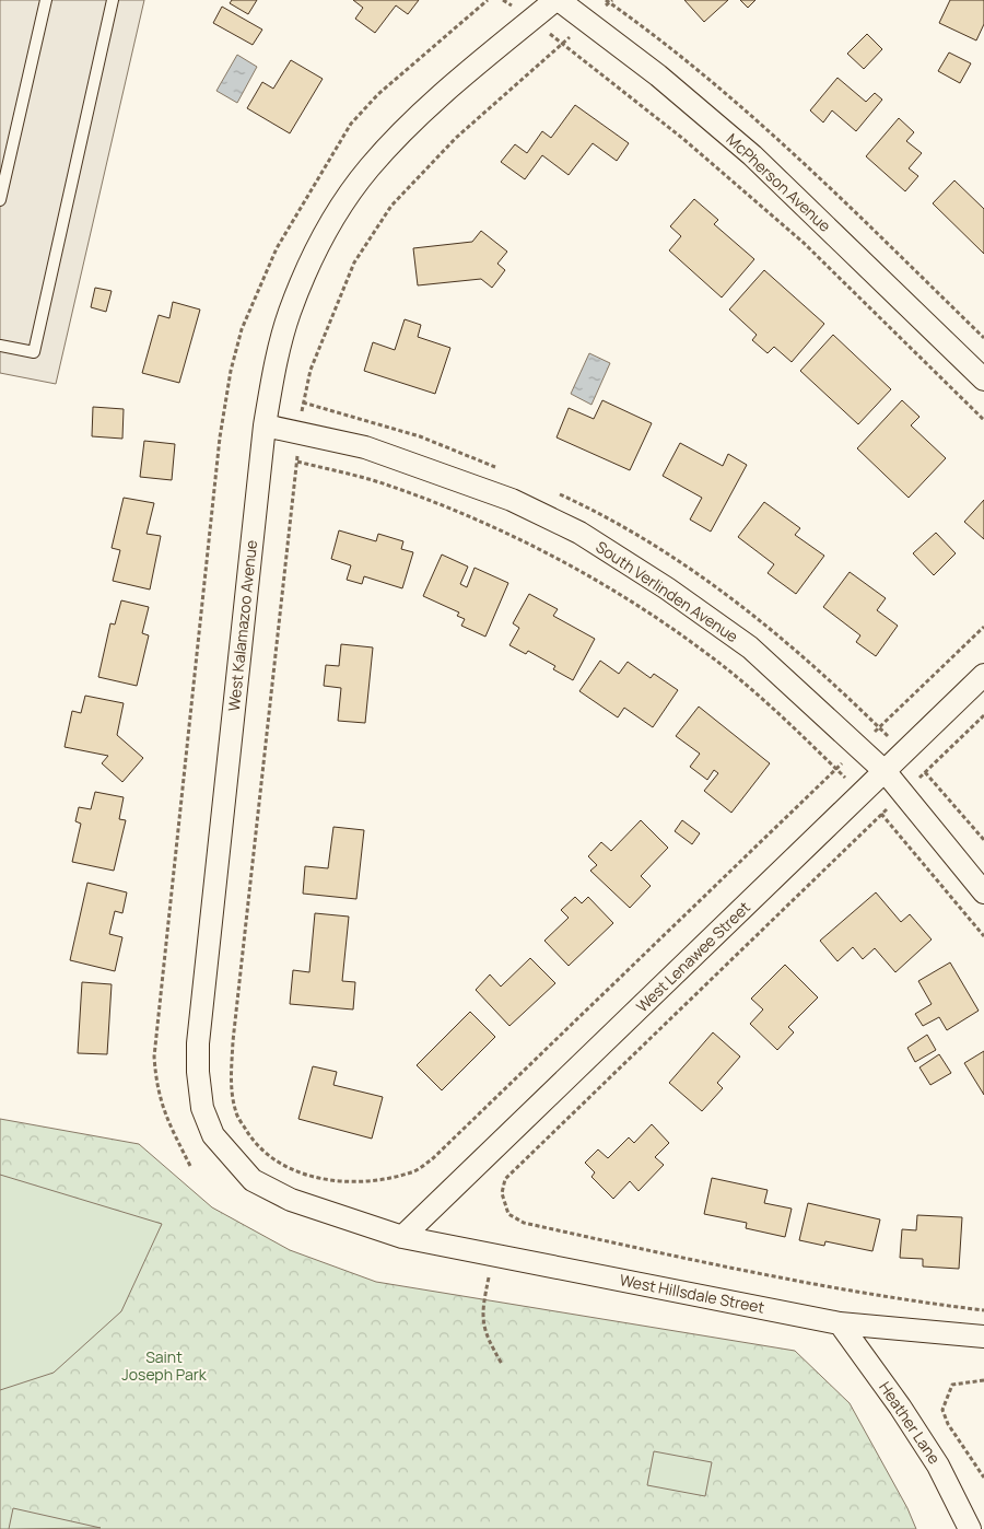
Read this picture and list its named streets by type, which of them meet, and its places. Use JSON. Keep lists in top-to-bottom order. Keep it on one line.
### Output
{"streets":{"street":["McPherson Avenue","South Verlinden Avenue","West Kalamazoo Avenue","West Lenawee Street","West Hillsdale Street","Heather Lane"]},"crossings":[["McPherson Avenue","West Kalamazoo Avenue"],["South Verlinden Avenue","West Kalamazoo Avenue"],["South Verlinden Avenue","West Lenawee Street"],["West Kalamazoo Avenue","West Lenawee Street"],["West Kalamazoo Avenue","West Hillsdale Street"],["West Lenawee Street","West Hillsdale Street"],["West Hillsdale Street","Heather Lane"]],"parks":["Saint Joseph Park"]}
